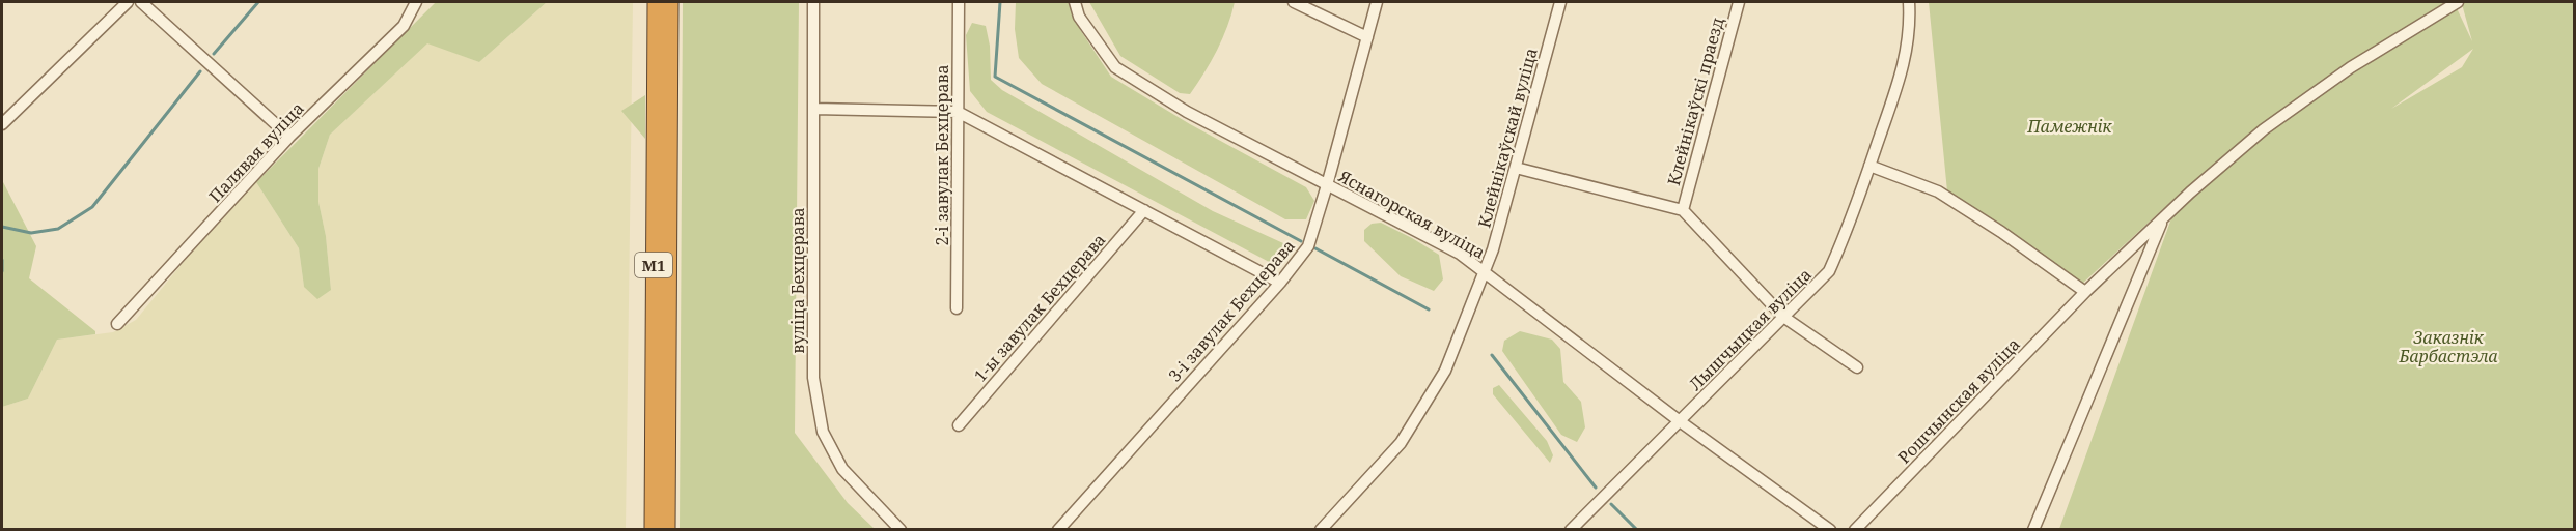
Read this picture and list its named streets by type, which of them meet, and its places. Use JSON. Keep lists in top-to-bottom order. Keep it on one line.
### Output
{"streets":{"highway":["М1"],"street":["Клейнікаўскі праезд","Клейнікаўскай вуліца","Палявая вуліца","2-і завулак Бехцерава","Яснагорская вуліца","вуліца Бехцерава","1-ы завулак Бехцерава","3-і завулак Бехцерава","Лышчыцкая вуліца","Рошчынская вуліца"]},"crossings":[["Клейнікаўскай вуліца","Яснагорская вуліца"],["Яснагорская вуліца","3-і завулак Бехцерава"],["Яснагорская вуліца","Лышчыцкая вуліца"]],"parks":["Памежнік","Заказнік Барбастэла"]}
